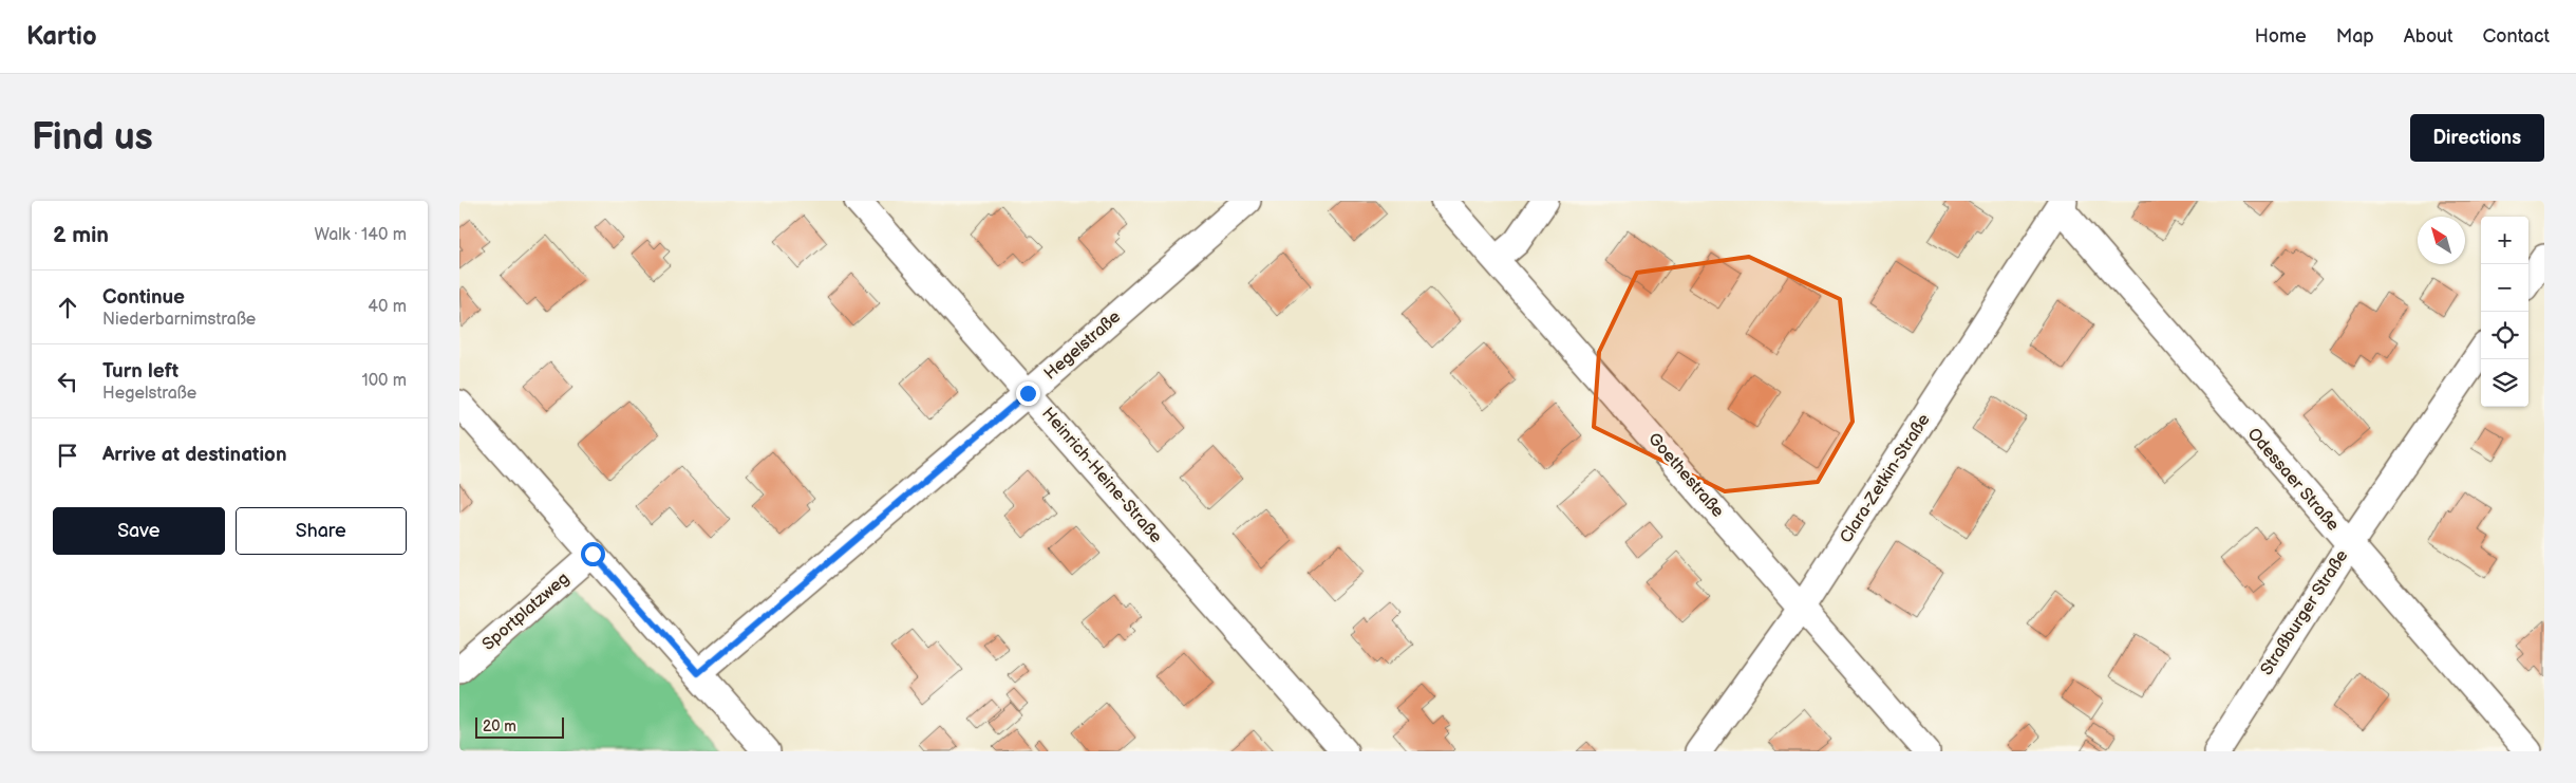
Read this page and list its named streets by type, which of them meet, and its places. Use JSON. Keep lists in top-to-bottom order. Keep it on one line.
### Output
{"streets":{"street":["Hegelstraße","Heinrich-Heine-Straße","Goethestraße","Clara-Zetkin-Straße","Odessaer Straße","Sportplatzweg","Straßburger Straße"]},"crossings":[["Hegelstraße","Heinrich-Heine-Straße"],["Goethestraße","Clara-Zetkin-Straße"],["Clara-Zetkin-Straße","Odessaer Straße"],["Odessaer Straße","Straßburger Straße"]],"scale_bar":"20 m","north":"top left","page":{"header":"Kartio","nav":["Home","Map","About","Contact"],"buttons":["Directions",["Save","Share"]],"title":"Find us","heading":["2 min","Walk · 140 m"],"map_buttons":["+","−"],"list":[["Continue","Niederbarnimstraße","40 m"],["Turn left","Hegelstraße","100 m"],"Arrive at destination"],"scale":"20 m"}}
